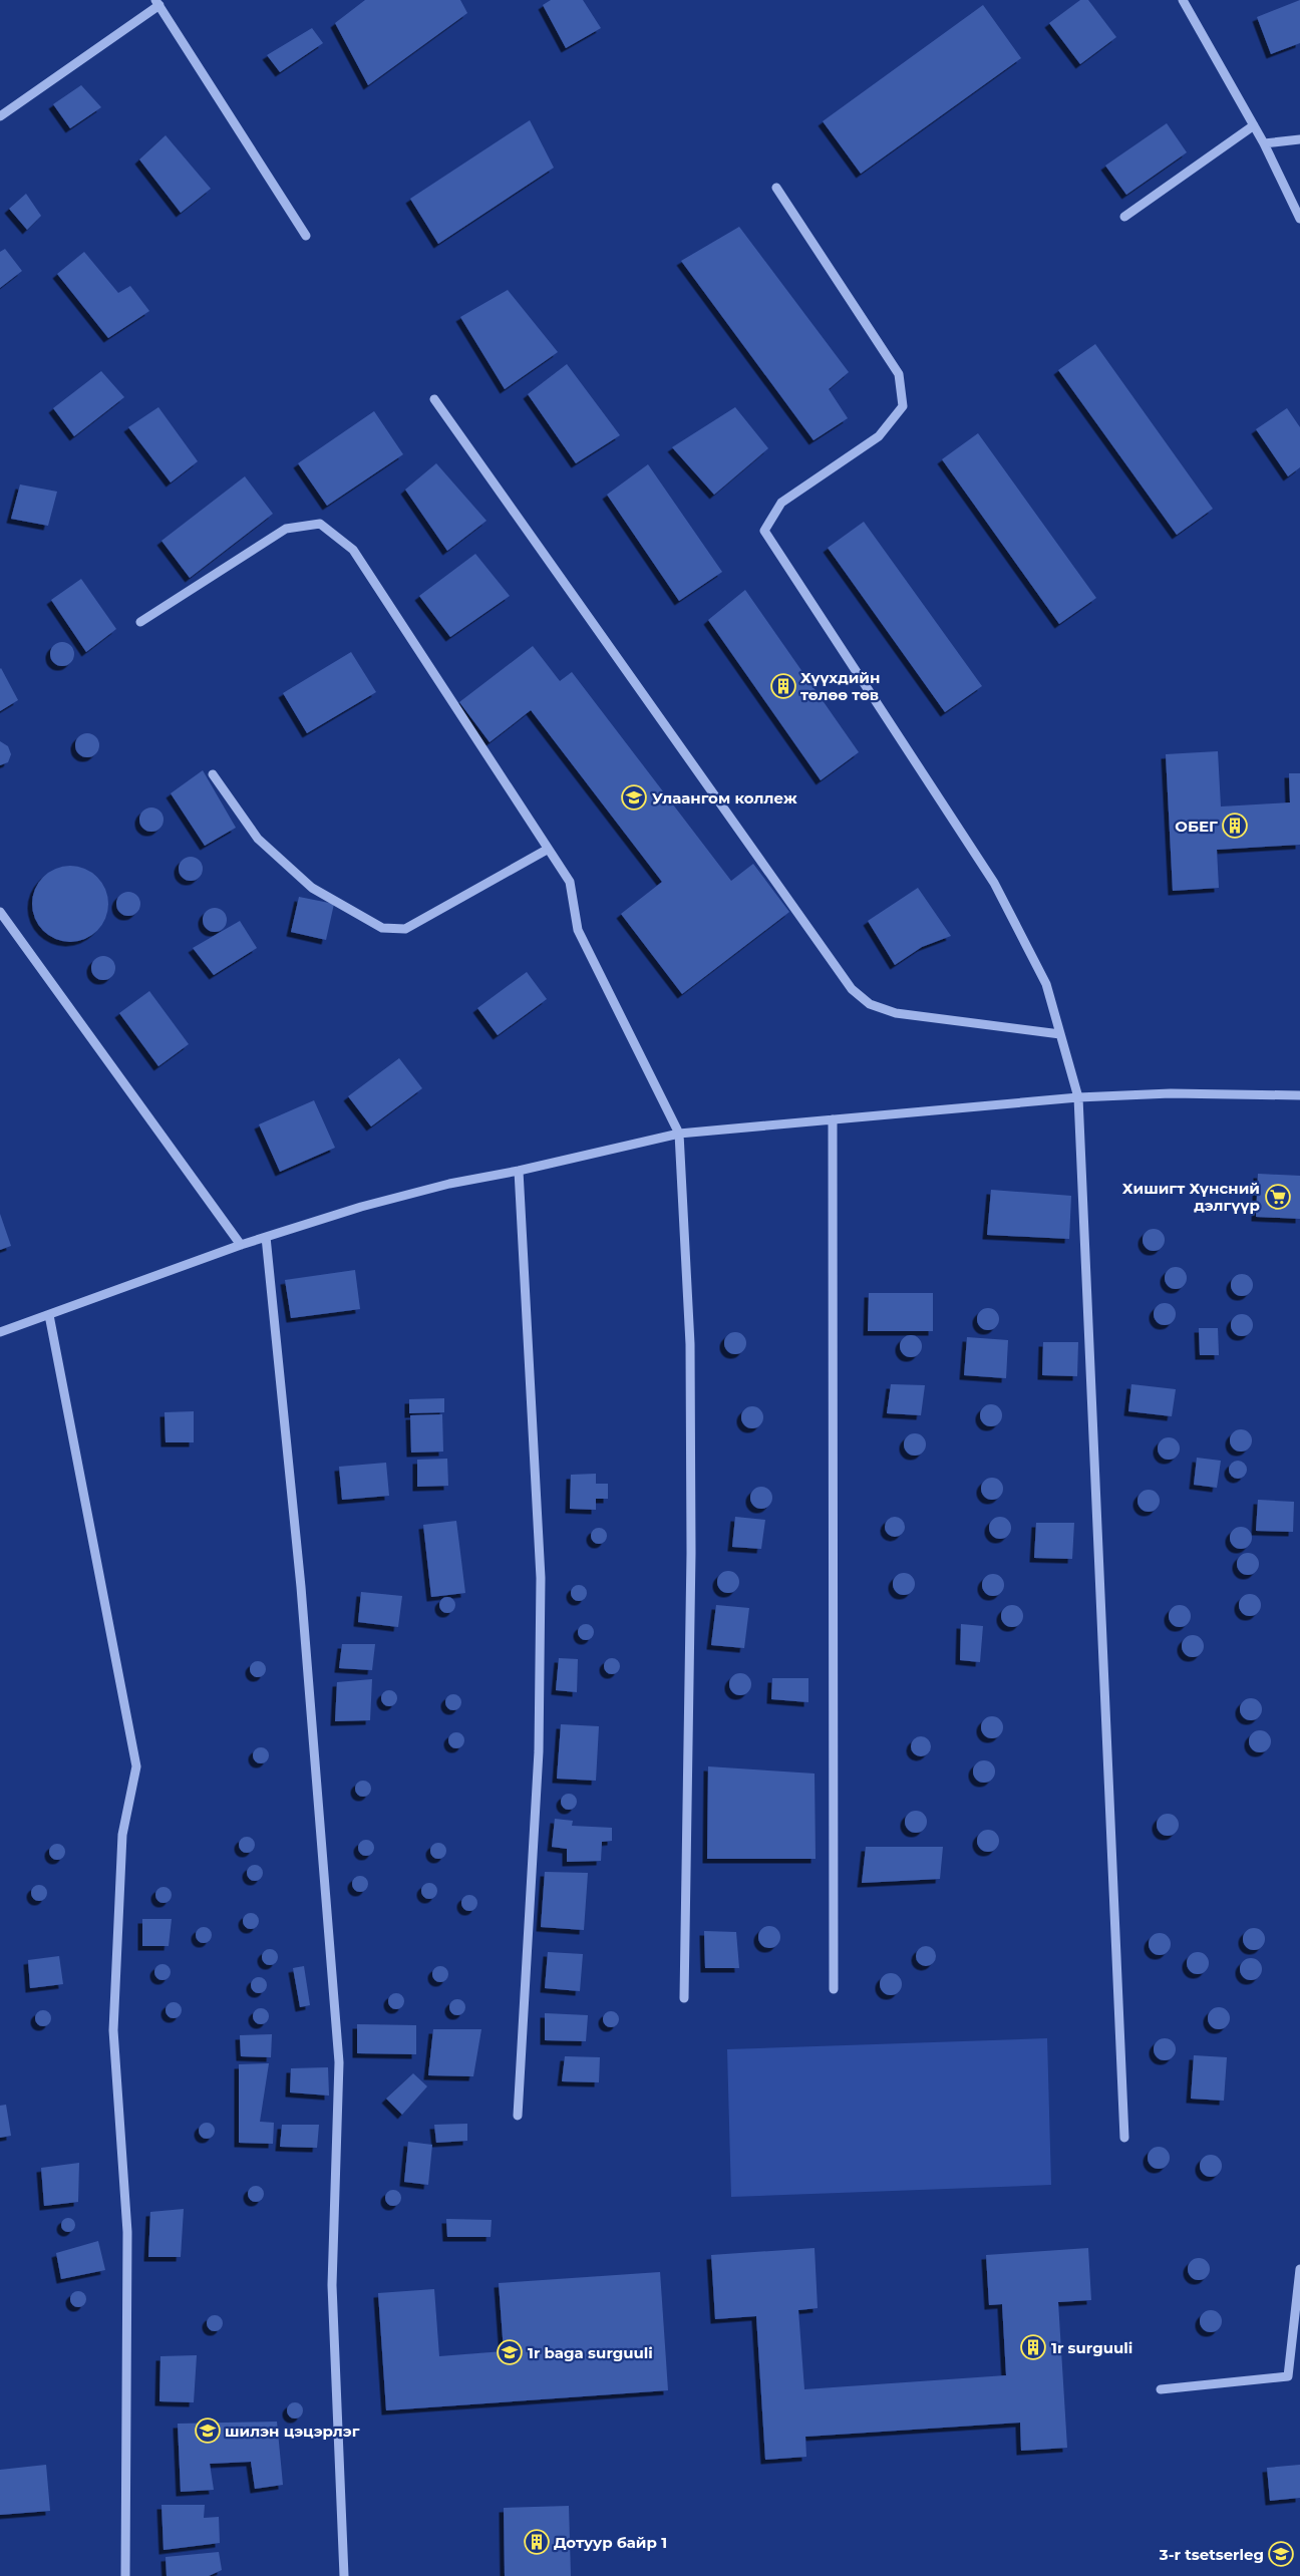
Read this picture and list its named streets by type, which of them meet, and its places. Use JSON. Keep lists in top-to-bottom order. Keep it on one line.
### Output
{"places":{"building":["Хүүхдийн төлөө төв","ОБЕГ","1r surguuli","Дотуур байр 1"],"school or university":["Улаангом коллеж","1r baga surguuli","шилэн цэцэрлэг","3-r tsetserleg"],"supermarket":["Хишигт Хүнсний дэлгүүр"]}}
